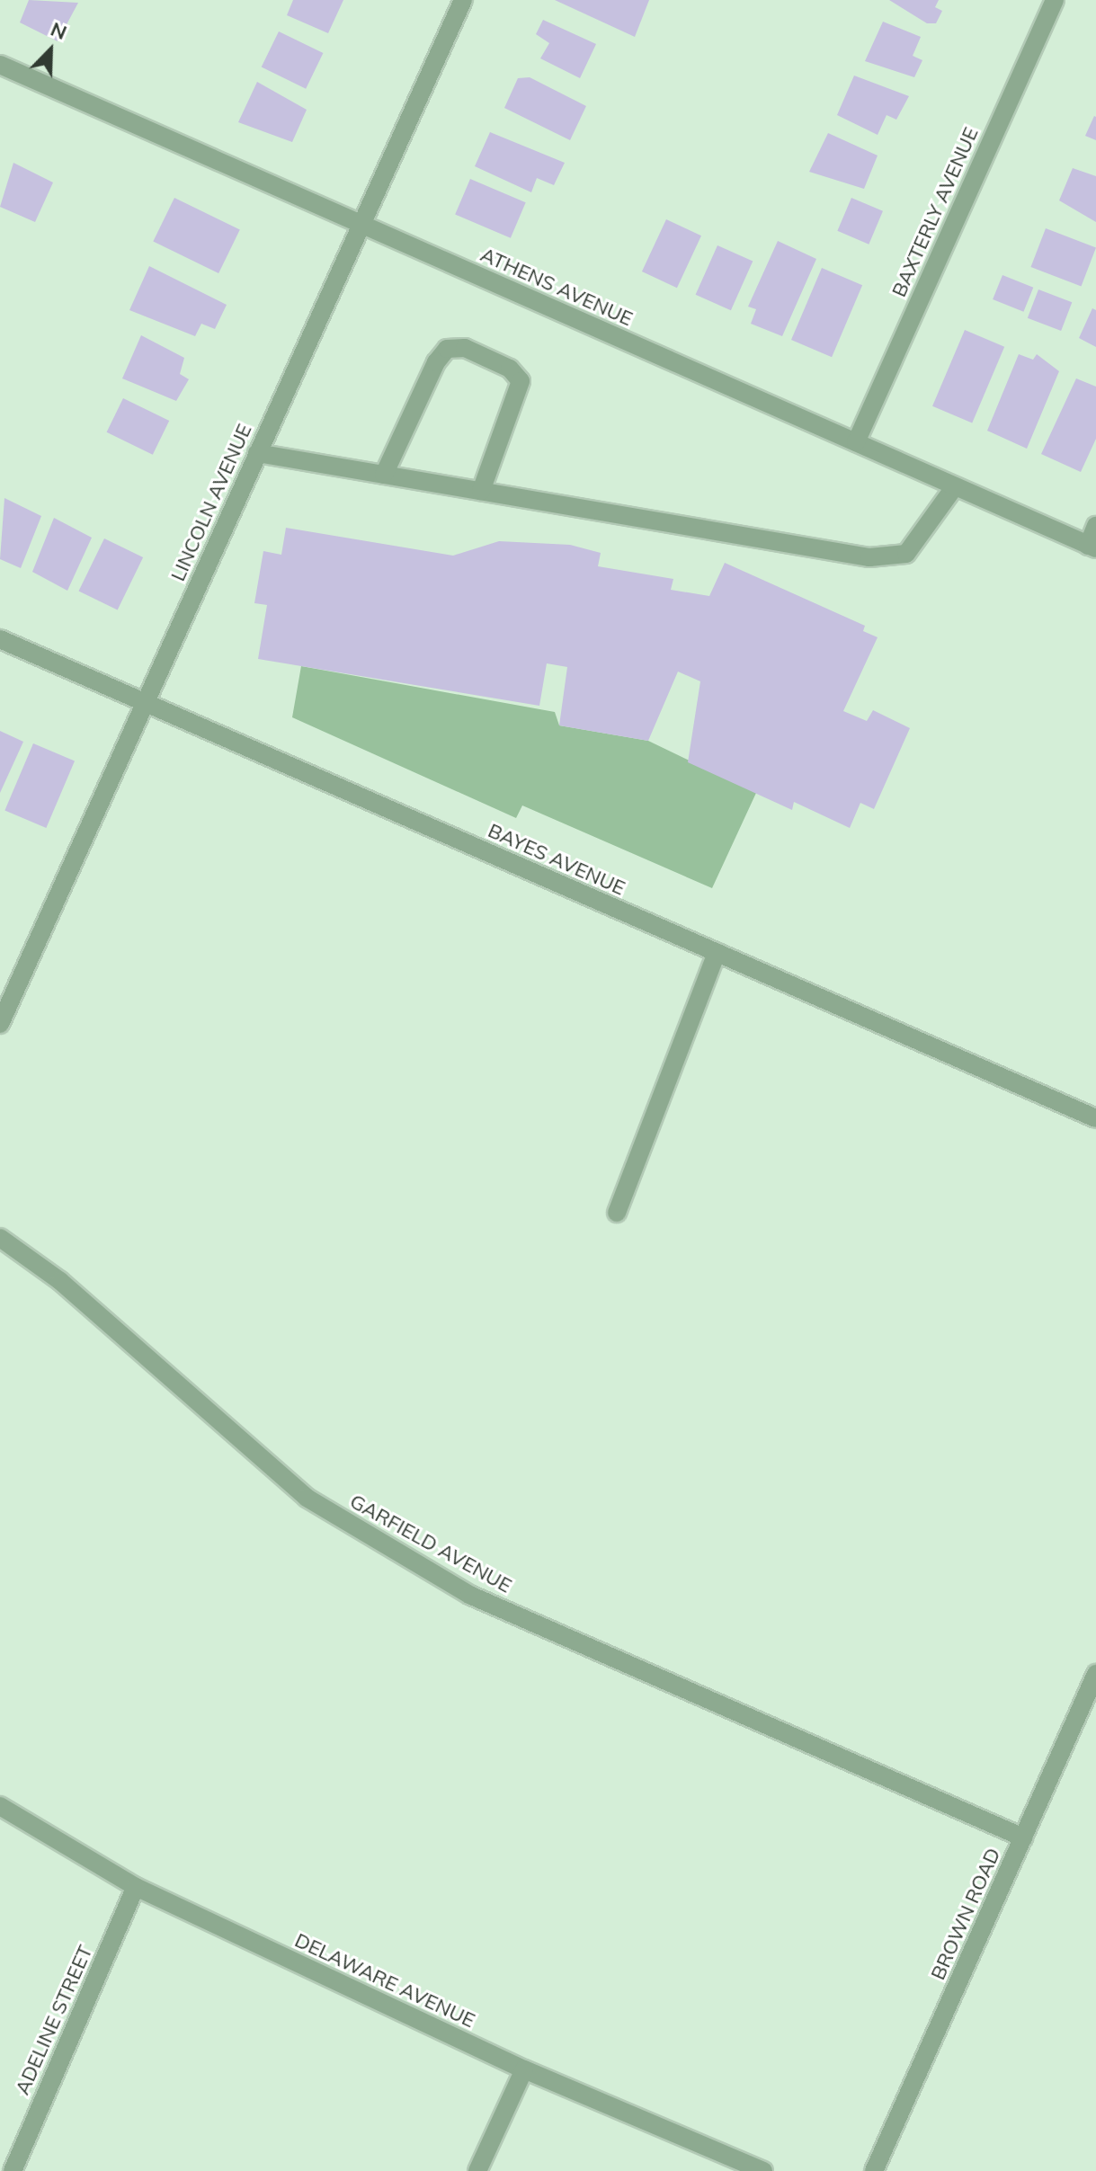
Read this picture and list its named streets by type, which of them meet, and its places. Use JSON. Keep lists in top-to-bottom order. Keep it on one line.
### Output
{"streets":{"street":["BAXTERLY AVENUE","ATHENS AVENUE","LINCOLN AVENUE","BAYES AVENUE","GARFIELD AVENUE","BROWN ROAD","DELAWARE AVENUE","ADELINE STREET"]},"crossings":[["BAXTERLY AVENUE","ATHENS AVENUE"],["ATHENS AVENUE","LINCOLN AVENUE"],["LINCOLN AVENUE","BAYES AVENUE"],["GARFIELD AVENUE","BROWN ROAD"],["DELAWARE AVENUE","ADELINE STREET"]],"north":"top right"}
